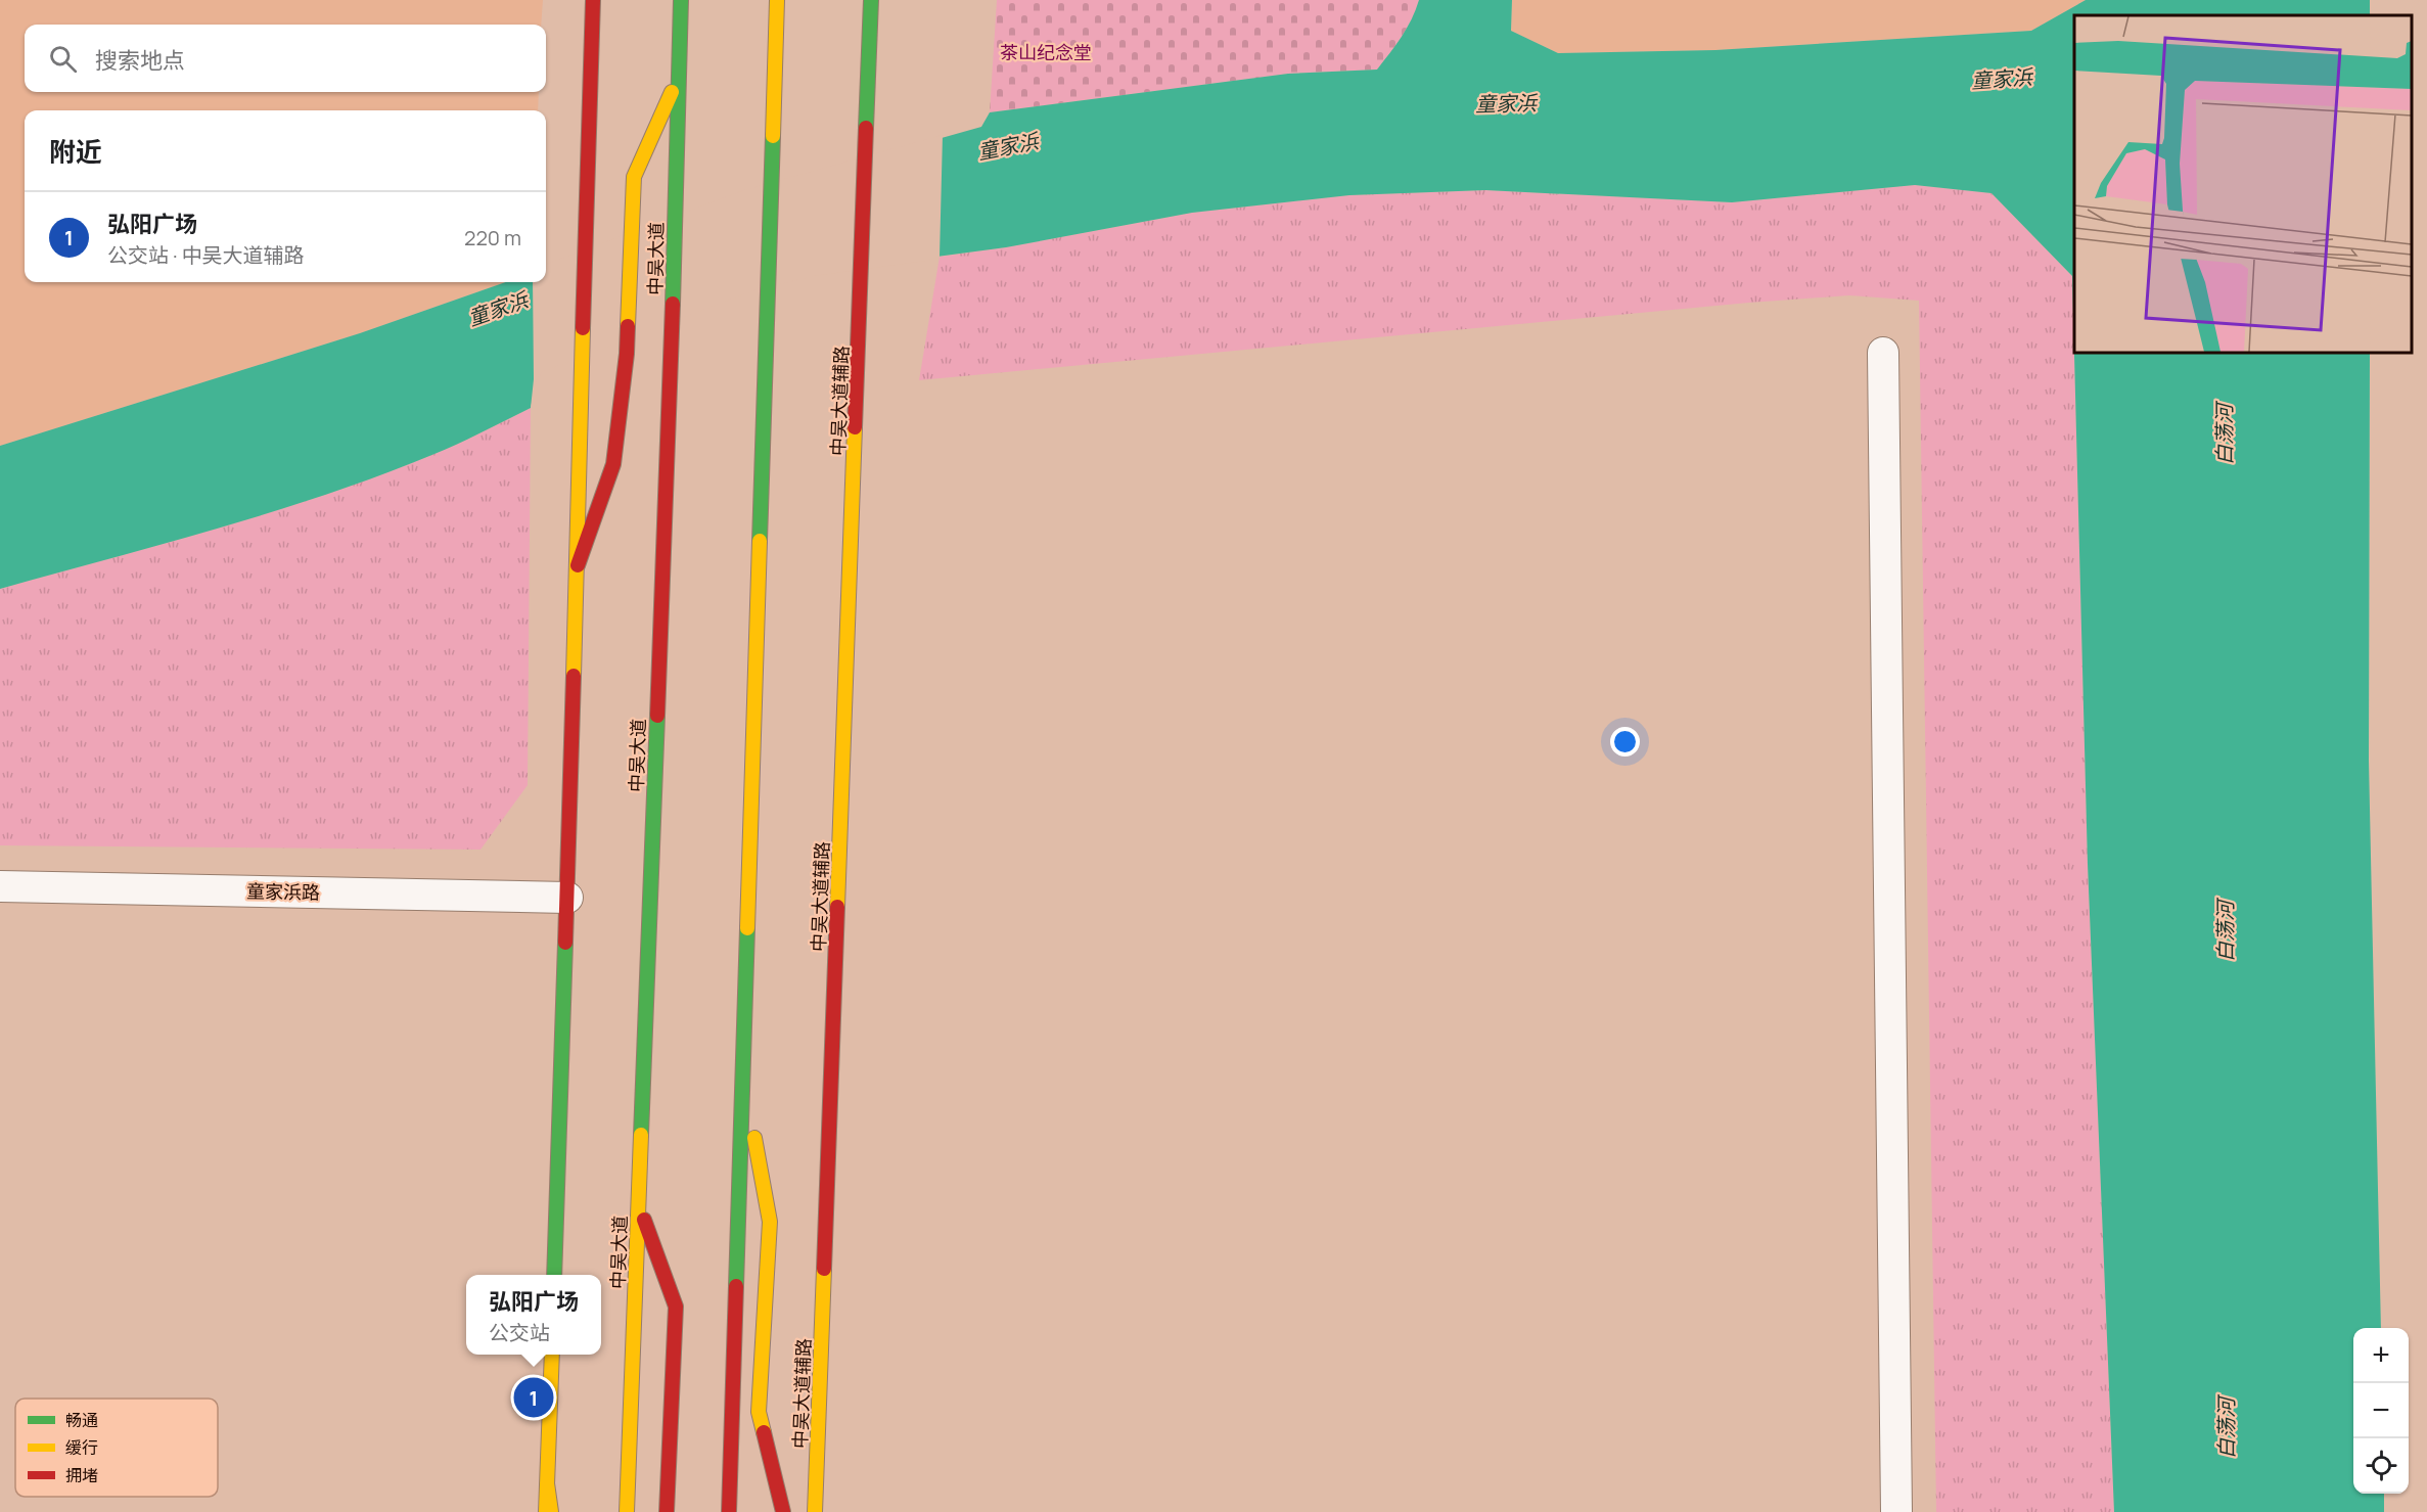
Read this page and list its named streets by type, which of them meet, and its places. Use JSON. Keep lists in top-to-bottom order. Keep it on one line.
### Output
{"streets":{"main road":["中吴大道","中吴大道辅路"],"street":["童家浜路"]},"water":["童家浜","白荡河"],"parks":["茶山纪念堂"],"legend":["畅通","缓行","拥堵"],"page":{"search":"搜索地点","heading":"附近","list":[{"mark":"1","name":"弘阳广场","note":"公交站 · 中吴大道辅路","value":"220 m"}],"popup":["弘阳广场","公交站"],"map_buttons":["+","−"],"pins":"1"}}
